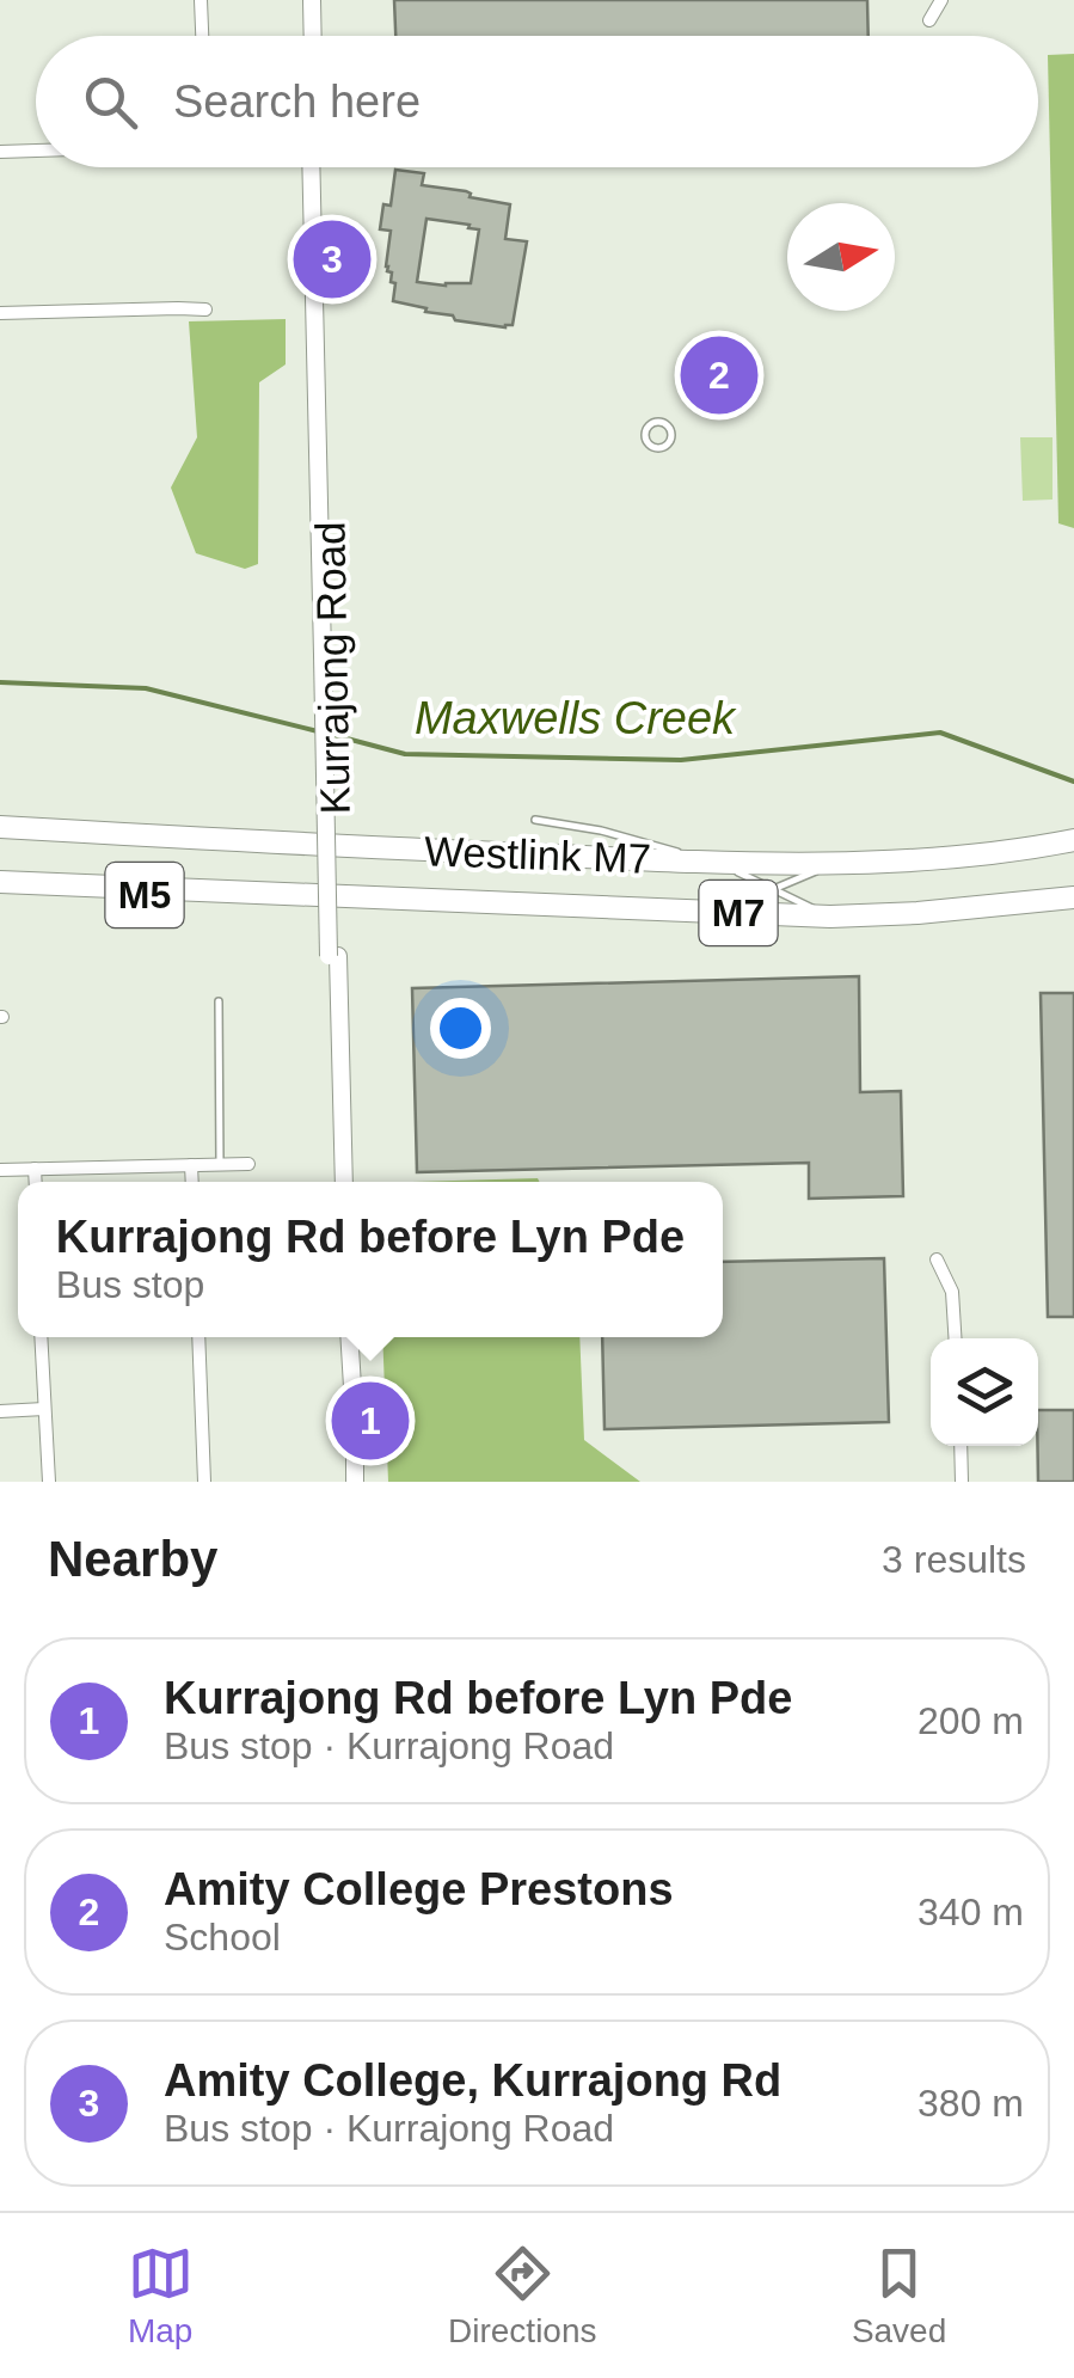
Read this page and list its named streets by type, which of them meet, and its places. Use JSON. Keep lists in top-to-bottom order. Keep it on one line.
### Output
{"streets":{"highway":["Westlink M7","M5","M7"],"main road":["Kurrajong Road"]},"crossings":[["Westlink M7","M5"]],"water":["Maxwells Creek"],"north":"right","page":{"search":"Search here","pins":["3","2","1"],"popup":["Kurrajong Rd before Lyn Pde","Bus stop"],"heading":["Nearby","3 results"],"list":[{"mark":"1","name":"Kurrajong Rd before Lyn Pde","note":"Bus stop · Kurrajong Road","value":"200 m"},{"mark":"2","name":"Amity College Prestons","note":"School","value":"340 m"},{"mark":"3","name":"Amity College, Kurrajong Rd","note":"Bus stop · Kurrajong Road","value":"380 m"}],"nav":["Map","Directions","Saved"]}}
